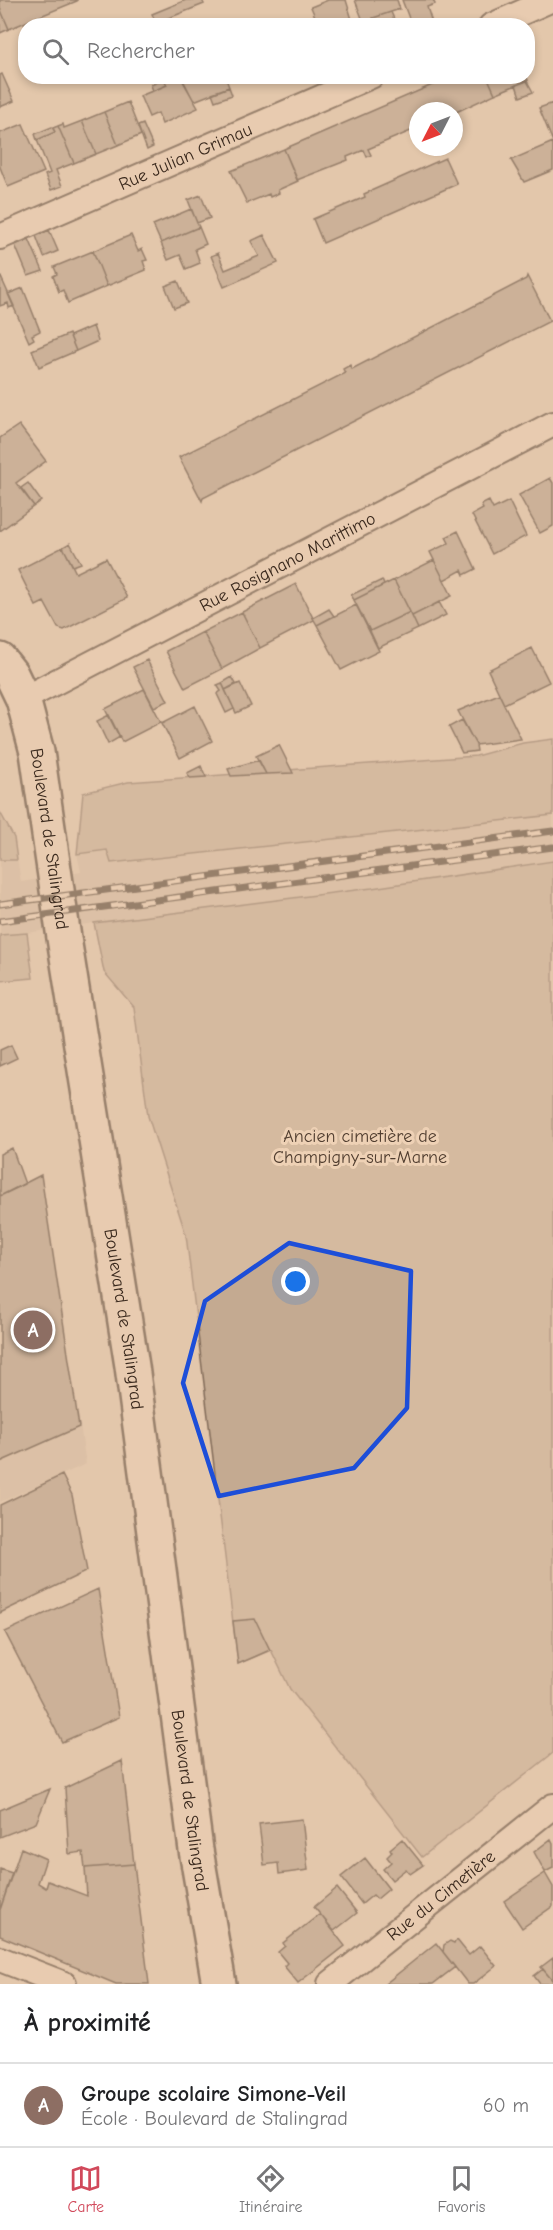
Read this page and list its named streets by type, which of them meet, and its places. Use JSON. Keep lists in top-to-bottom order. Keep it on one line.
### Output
{"streets":{"main road":["Boulevard de Stalingrad"],"street":["Rue Julian Grimau","Rue Rosignano Marittimo","Rue du Cimetière"]},"crossings":[["Rue Rosignano Marittimo","Boulevard de Stalingrad"]],"parks":["Ancien cimetière de Champigny-sur-Marne"],"north":"bottom left","page":{"search":"Rechercher","pins":"A","heading":"À proximité","list":[{"mark":"A","name":"Groupe scolaire Simone-Veil","note":"École · Boulevard de Stalingrad","value":"60 m"}],"nav":["Carte","Itinéraire","Favoris"]}}
